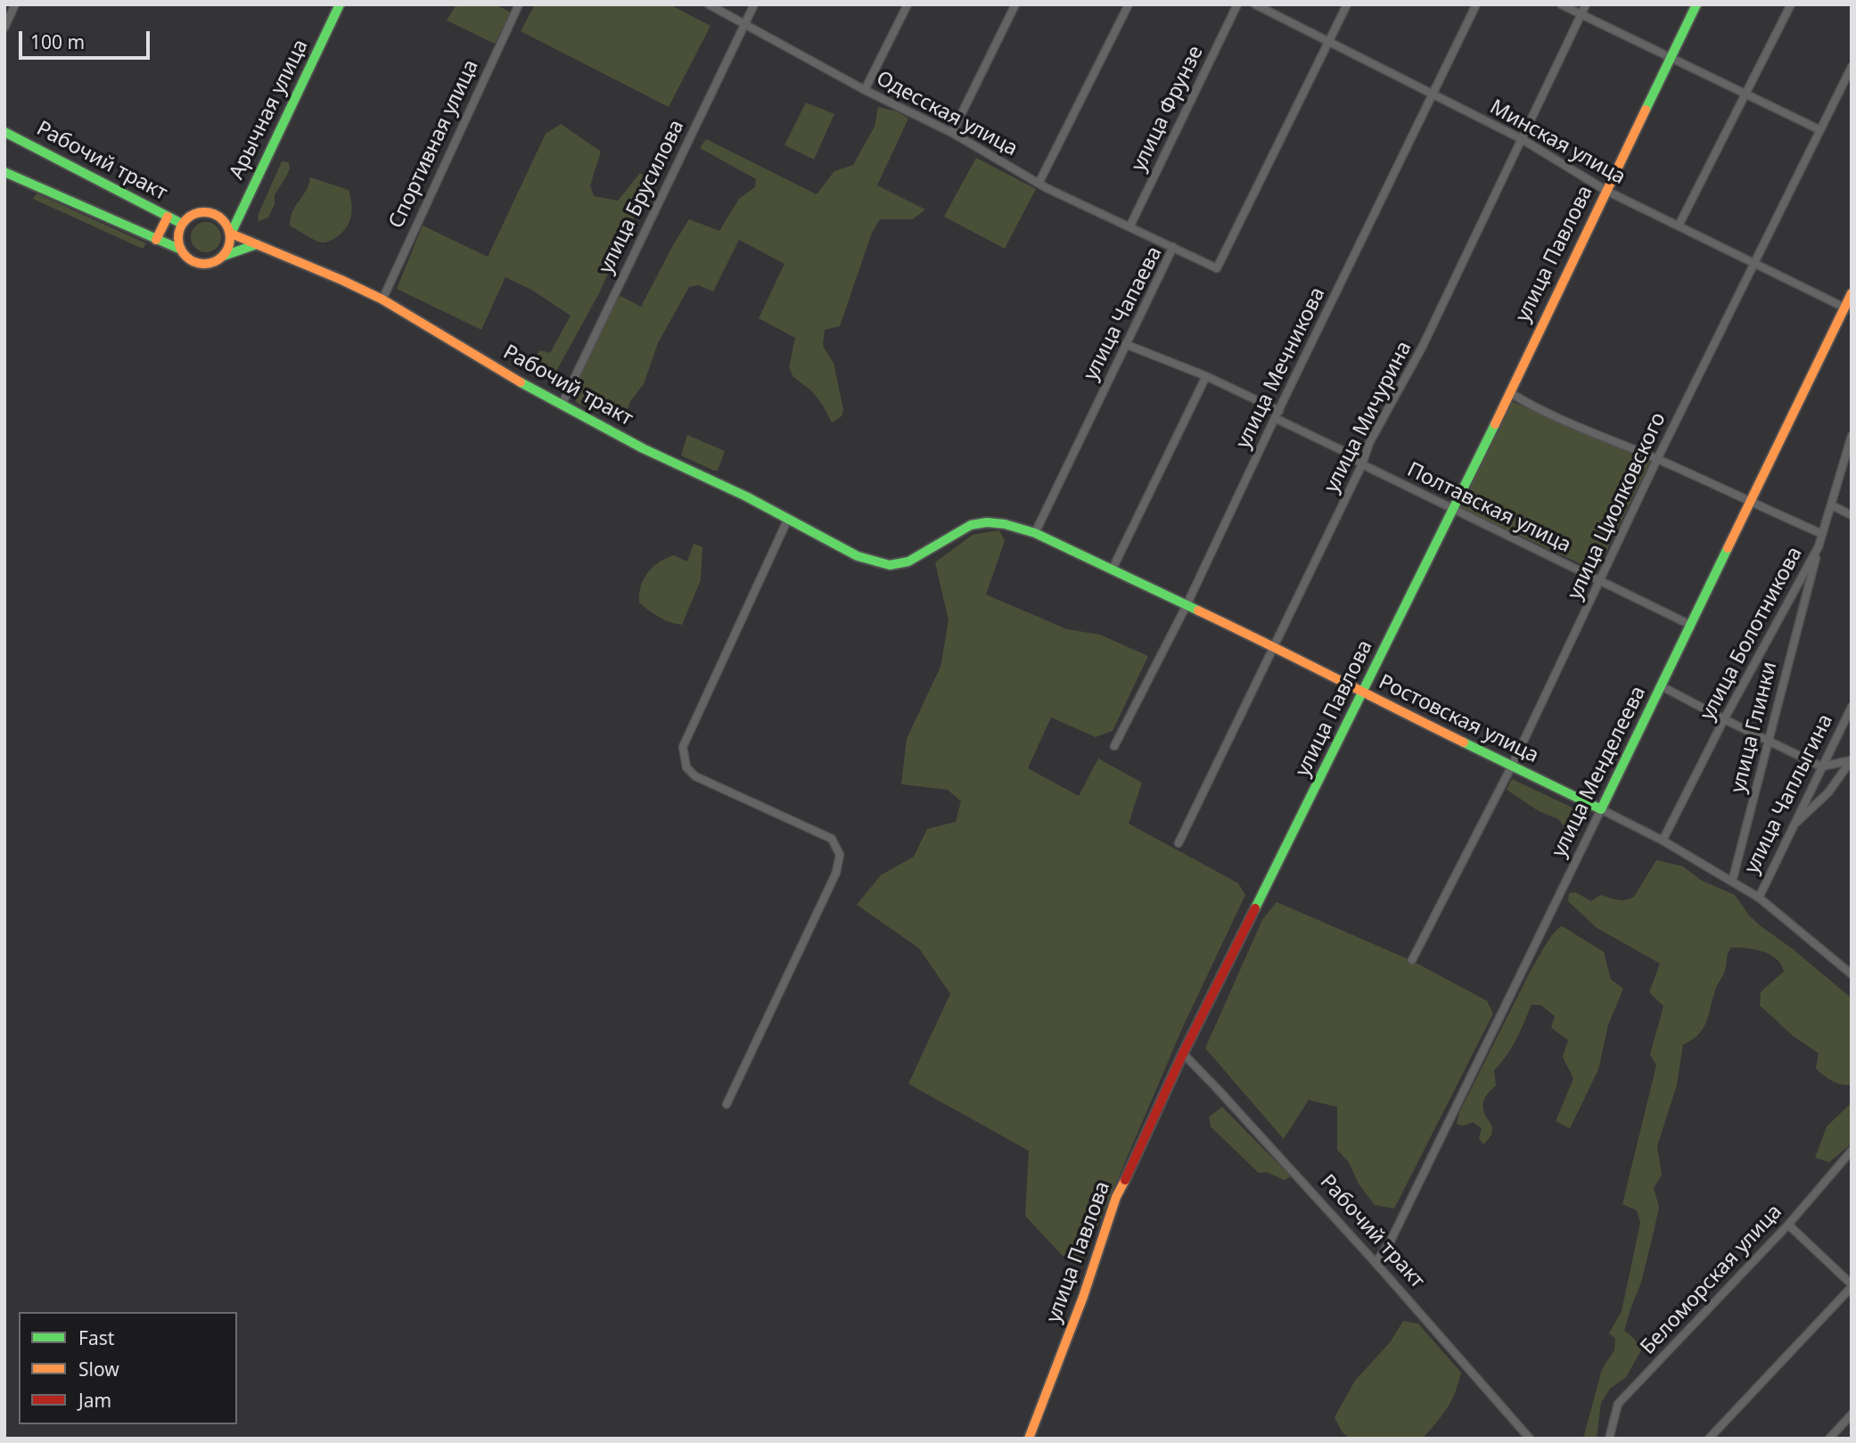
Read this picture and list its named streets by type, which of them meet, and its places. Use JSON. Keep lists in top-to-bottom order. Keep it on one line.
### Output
{"streets":{"street":["улица Фрунзе","Арычная улица","Одесская улица","Минская улица","Спортивная улица","Рабочий тракт","улица Брусилова","улица Павлова","улица Чапаева","улица Мечникова","улица Мичурина","улица Циолковского","Полтавская улица","улица Болотникова","Ростовская улица","улица Глинки","улица Менделеева","улица Чаплыгина","Беломорская улица"]},"crossings":[["улица Фрунзе","Одесская улица"],["Арычная улица","Рабочий тракт"],["Одесская улица","улица Брусилова"],["Одесская улица","улица Чапаева"],["Минская улица","улица Павлова"],["Минская улица","улица Чапаева"],["Минская улица","улица Мечникова"],["Минская улица","улица Мичурина"],["Минская улица","улица Циолковского"],["Минская улица","улица Менделеева"],["Спортивная улица","Рабочий тракт"],["Рабочий тракт","улица Брусилова"],["Рабочий тракт","улица Павлова"],["Рабочий тракт","Ростовская улица"],["Рабочий тракт","улица Менделеева"],["улица Павлова","Полтавская улица"],["улица Павлова","Ростовская улица"],["улица Чапаева","Полтавская улица"],["улица Чапаева","Ростовская улица"],["улица Мечникова","Полтавская улица"],["улица Мечникова","Ростовская улица"],["улица Мичурина","Полтавская улица"],["улица Мичурина","Ростовская улица"],["улица Циолковского","Полтавская улица"],["улица Циолковского","Ростовская улица"],["Полтавская улица","улица Менделеева"],["улица Болотникова","Ростовская улица"],["улица Болотникова","улица Глинки"],["Ростовская улица","улица Глинки"],["Ростовская улица","улица Менделеева"],["Ростовская улица","улица Чаплыгина"]],"legend":["Fast","Slow","Jam"],"scale_bar":"100 m"}
